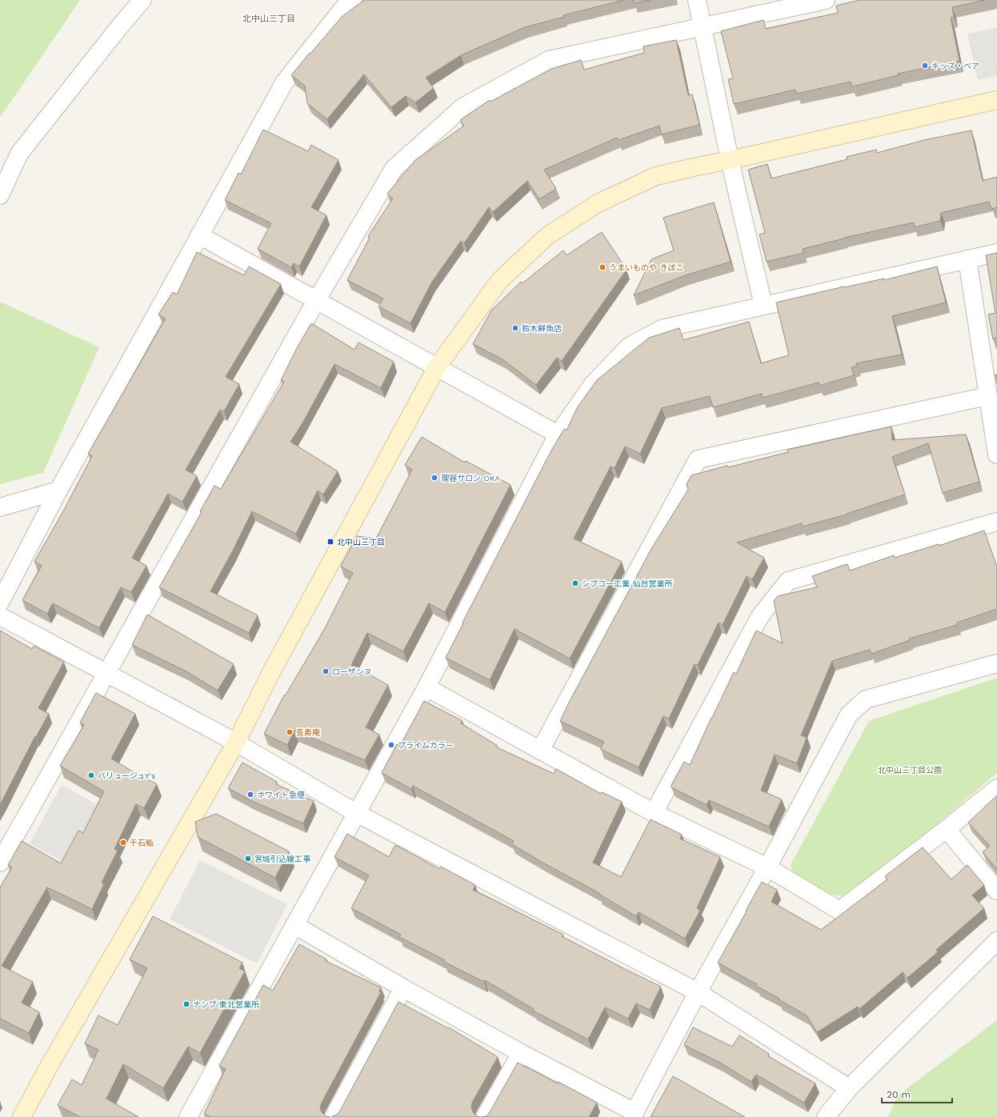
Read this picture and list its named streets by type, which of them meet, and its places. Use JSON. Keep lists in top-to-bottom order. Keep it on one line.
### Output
{"districts":["北中山三丁目"],"parks":["北中山三丁目公園"],"places":{"other":["キッズ・ベア","うまいものや きぼこ","鈴木鮮魚店","理容サロン OKA","シプコー工業 仙台営業所","ローザンヌ","長寿庵","プライムカラー","バリュージュY's","ホワイト急便","千石鮨","宮城引込線工事","ナンブ 東北営業所"],"transit":["北中山三丁目"]},"scale_bar":"20 m"}
